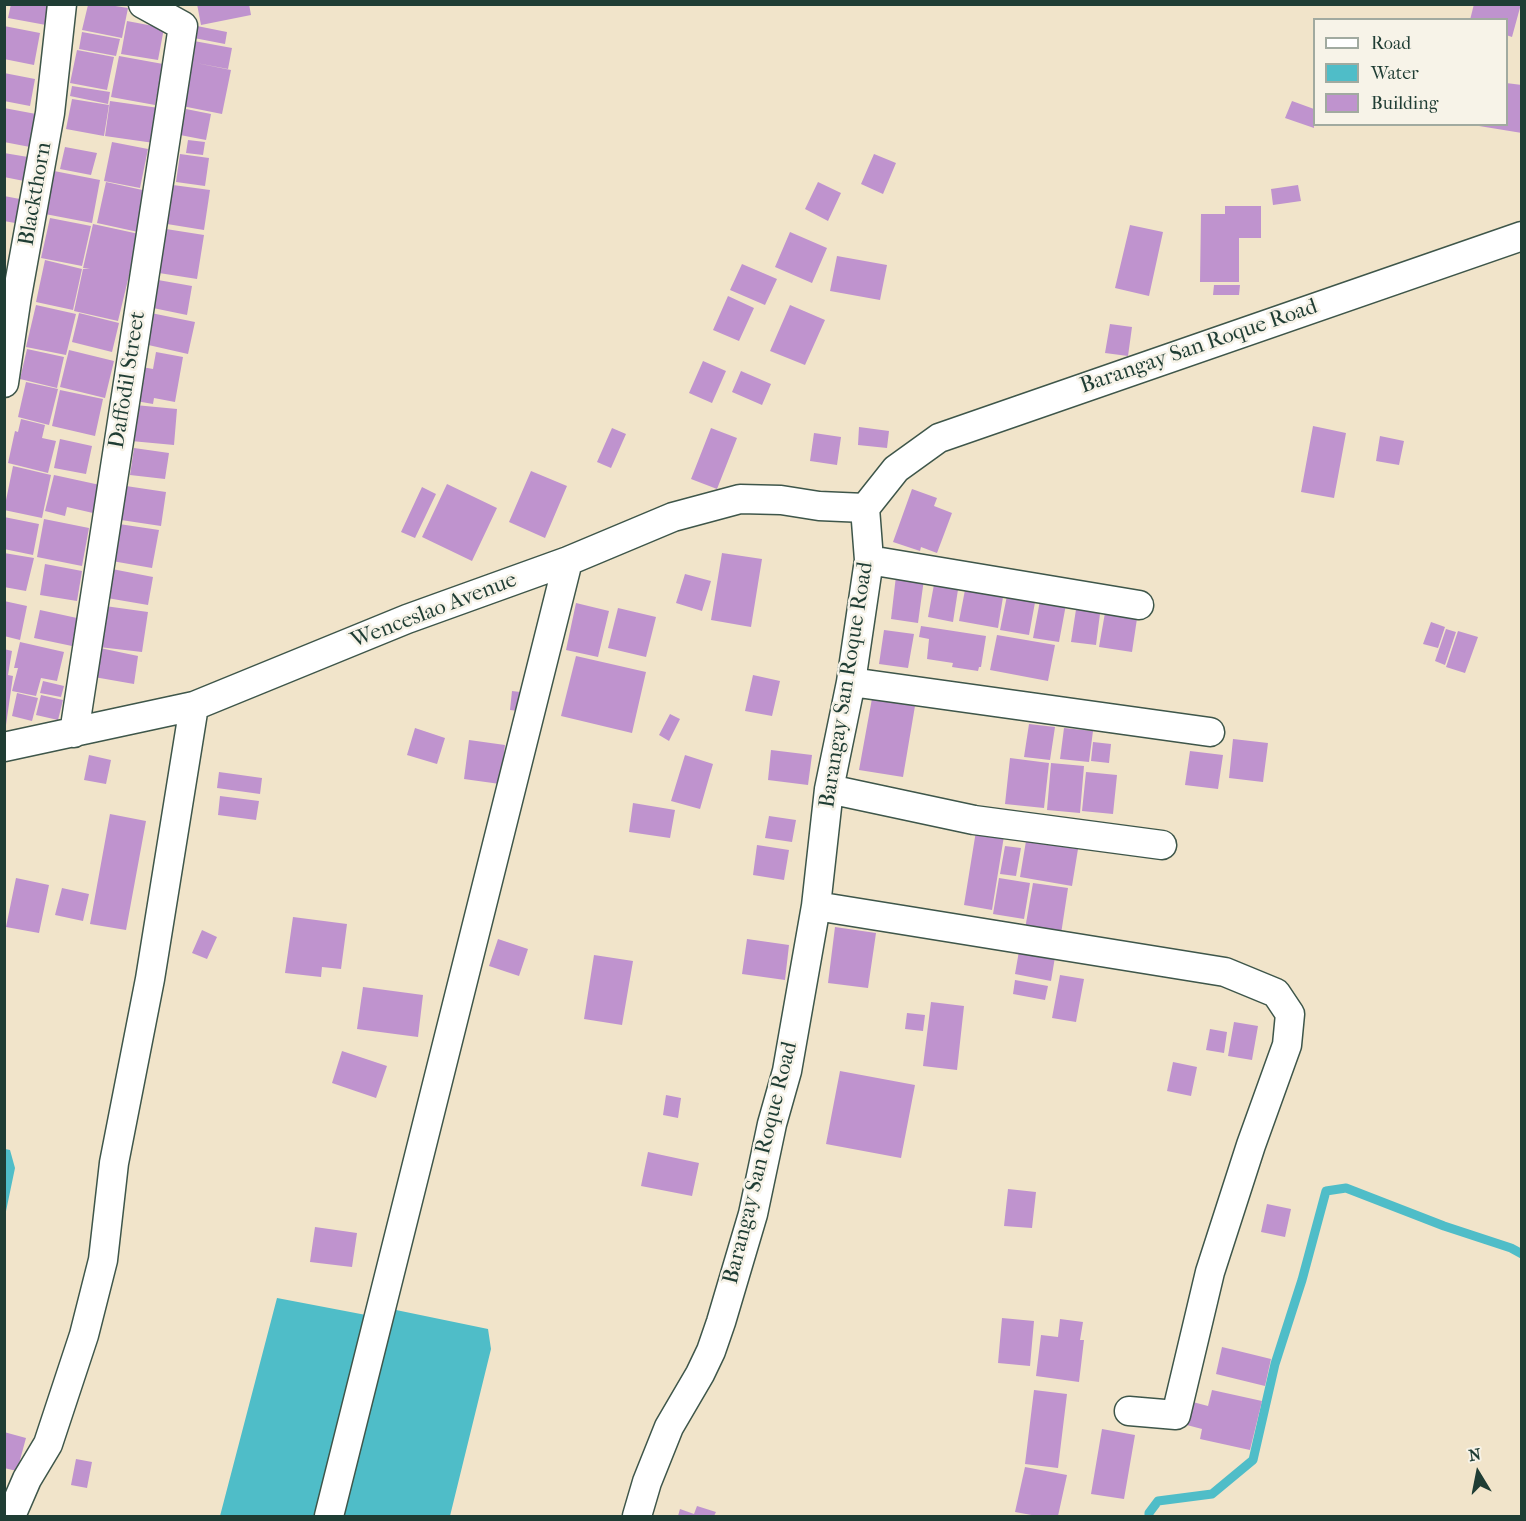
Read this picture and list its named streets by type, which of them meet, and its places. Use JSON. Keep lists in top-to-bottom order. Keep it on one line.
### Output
{"streets":{"street":["Blackthorn","Barangay San Roque Road","Daffodil Street","Wenceslao Avenue"]},"crossings":[["Barangay San Roque Road","Wenceslao Avenue"],["Daffodil Street","Wenceslao Avenue"]],"legend":["Road","Water","Building"],"north":"top"}
